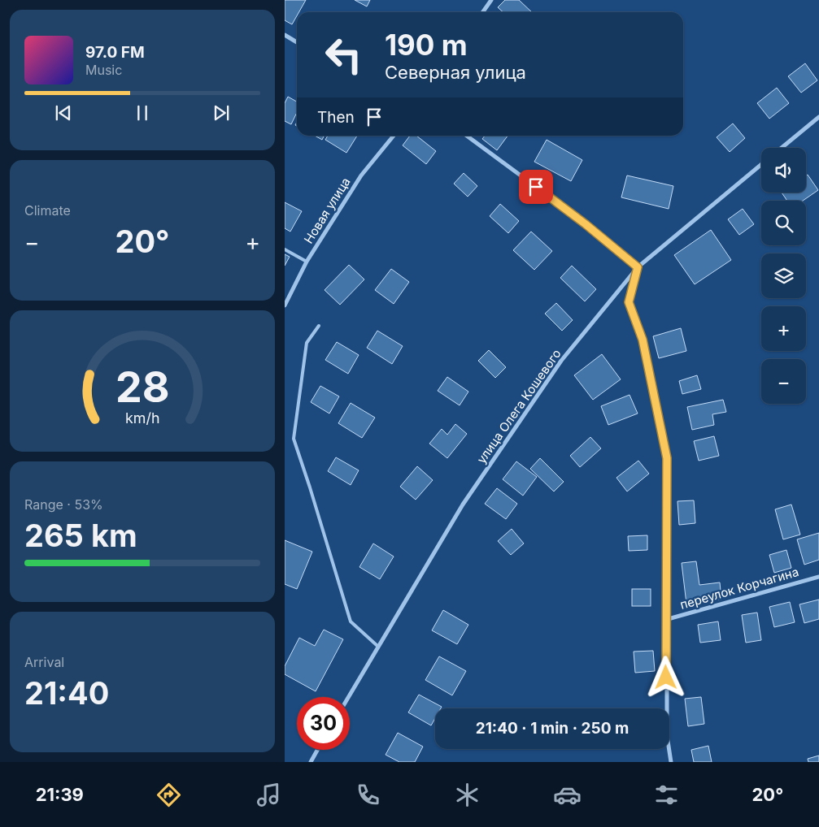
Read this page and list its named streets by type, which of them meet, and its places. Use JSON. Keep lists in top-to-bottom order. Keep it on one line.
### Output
{"streets":{"street":["Новая улица","улица Олега Кошевого","переулок Корчагина"]},"page":{"turn":["190 m","Северная улица"],"song":["97.0 FM","Music"],"then":"Then","map_buttons":["+","−"],"tile":["Climate",["Range · 53%","265 km"],["Arrival","21:40"]],"heat":["−","20°","+"],"limit":"30","trip":"21:40 · 1 min · 250 m","tabs":["21:39","20°"],"gauge":["28","km/h"]}}
